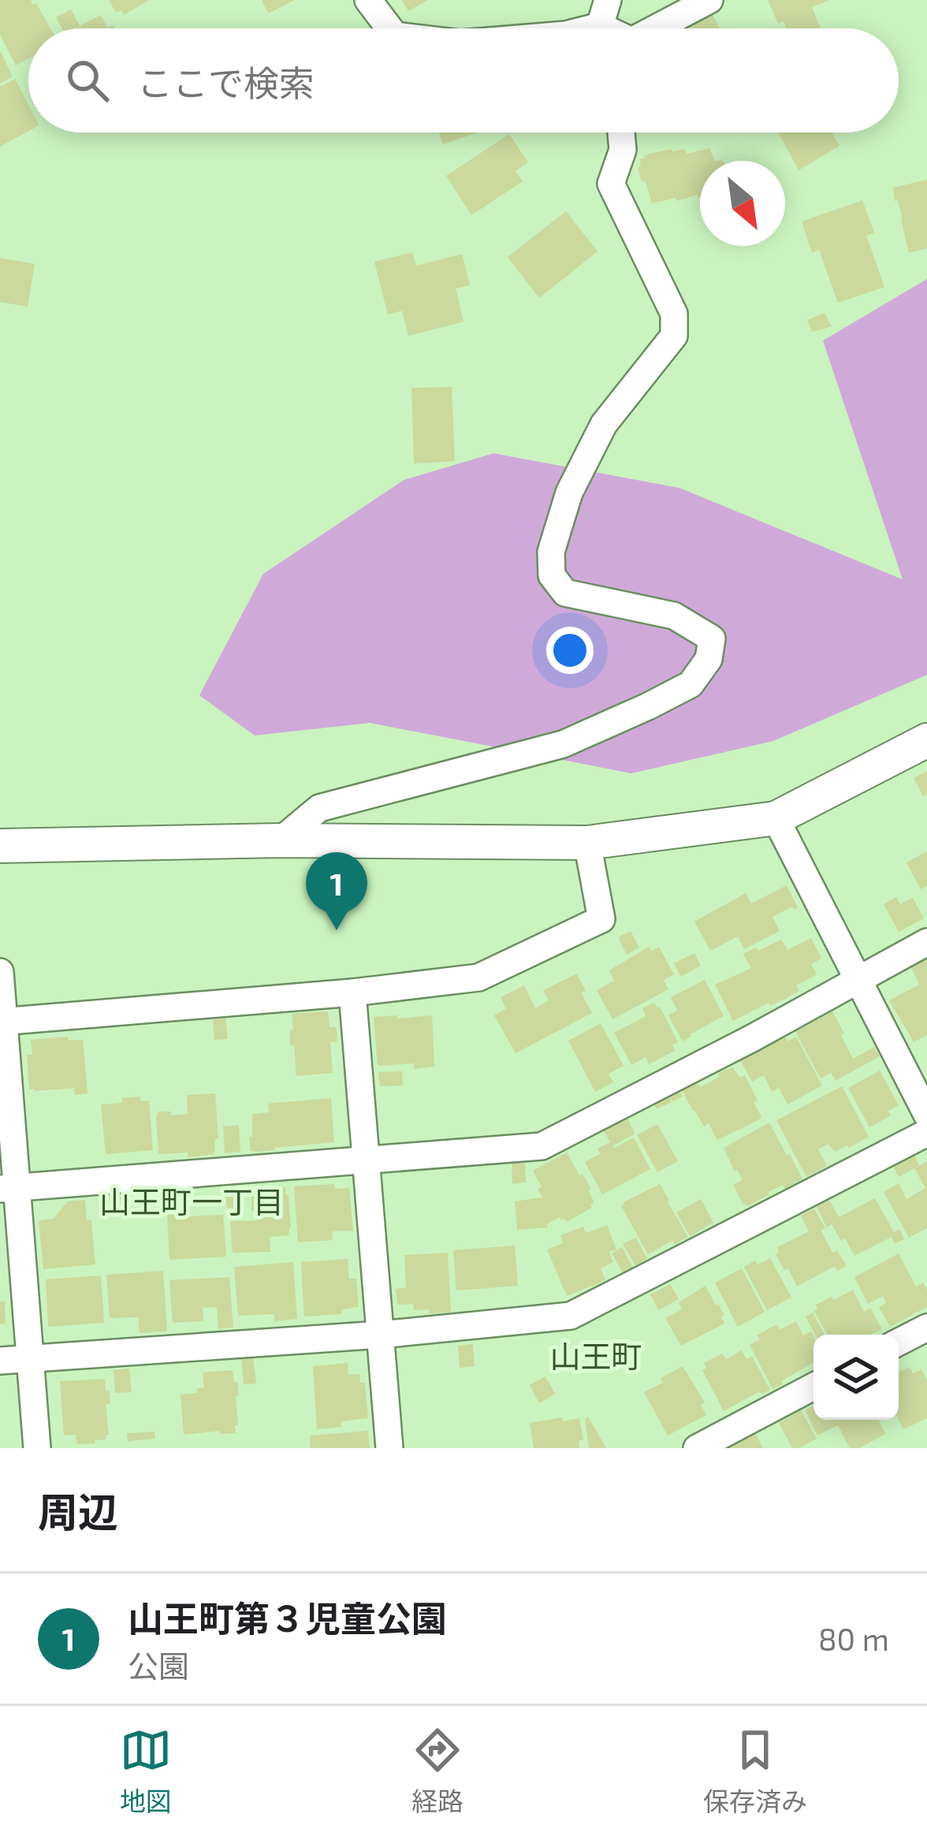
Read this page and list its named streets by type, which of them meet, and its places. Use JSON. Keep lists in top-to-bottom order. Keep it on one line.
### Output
{"districts":["山王町一丁目","山王町"],"north":"bottom right","page":{"search":"ここで検索","pins":"1","heading":"周辺","list":[{"mark":"1","name":"山王町第３児童公園","note":"公園","value":"80 m"}],"nav":["地図","経路","保存済み"]}}
